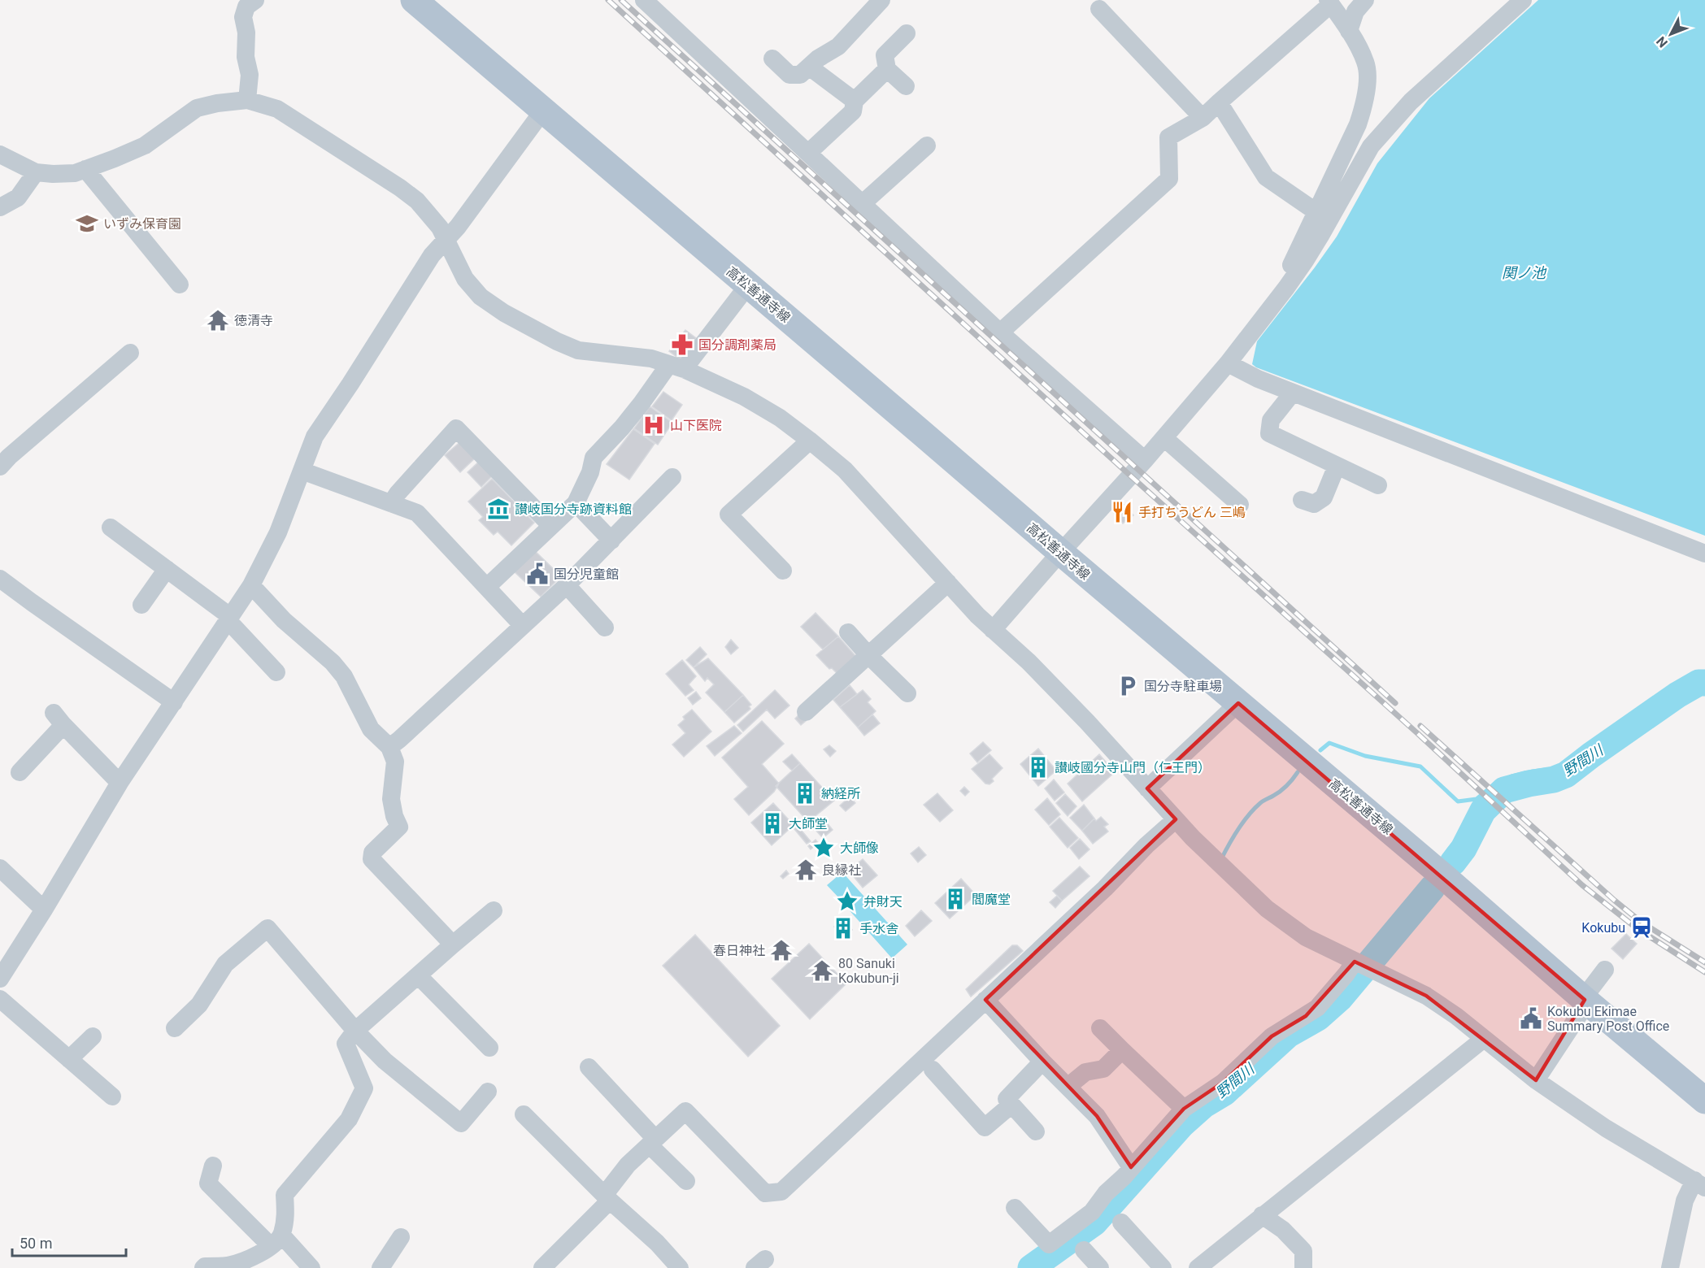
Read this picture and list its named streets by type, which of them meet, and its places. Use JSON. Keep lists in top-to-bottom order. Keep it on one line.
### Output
{"streets":{"main road":["高松善通寺線"]},"water":["関ノ池","野間川"],"places":{"school or university":["いずみ保育園"],"temple":["徳清寺","良縁社","春日神社","80 Sanuki Kokubun-ji"],"pharmacy":["国分調剤薬局"],"hospital":["山下医院"],"museum":["讃岐国分寺跡資料館"],"restaurant":["手打ちうどん 三嶋"],"public building":["国分児童館","Kokubu Ekimae Summary Post Office"],"parking":["国分寺駐車場"],"building":["讃岐國分寺山門（仁王門）","納経所","大師堂","閻魔堂","手水舎"],"place":["大師像","弁財天"],"station":["Kokubu"]},"scale_bar":"50 m","north":"bottom left"}
